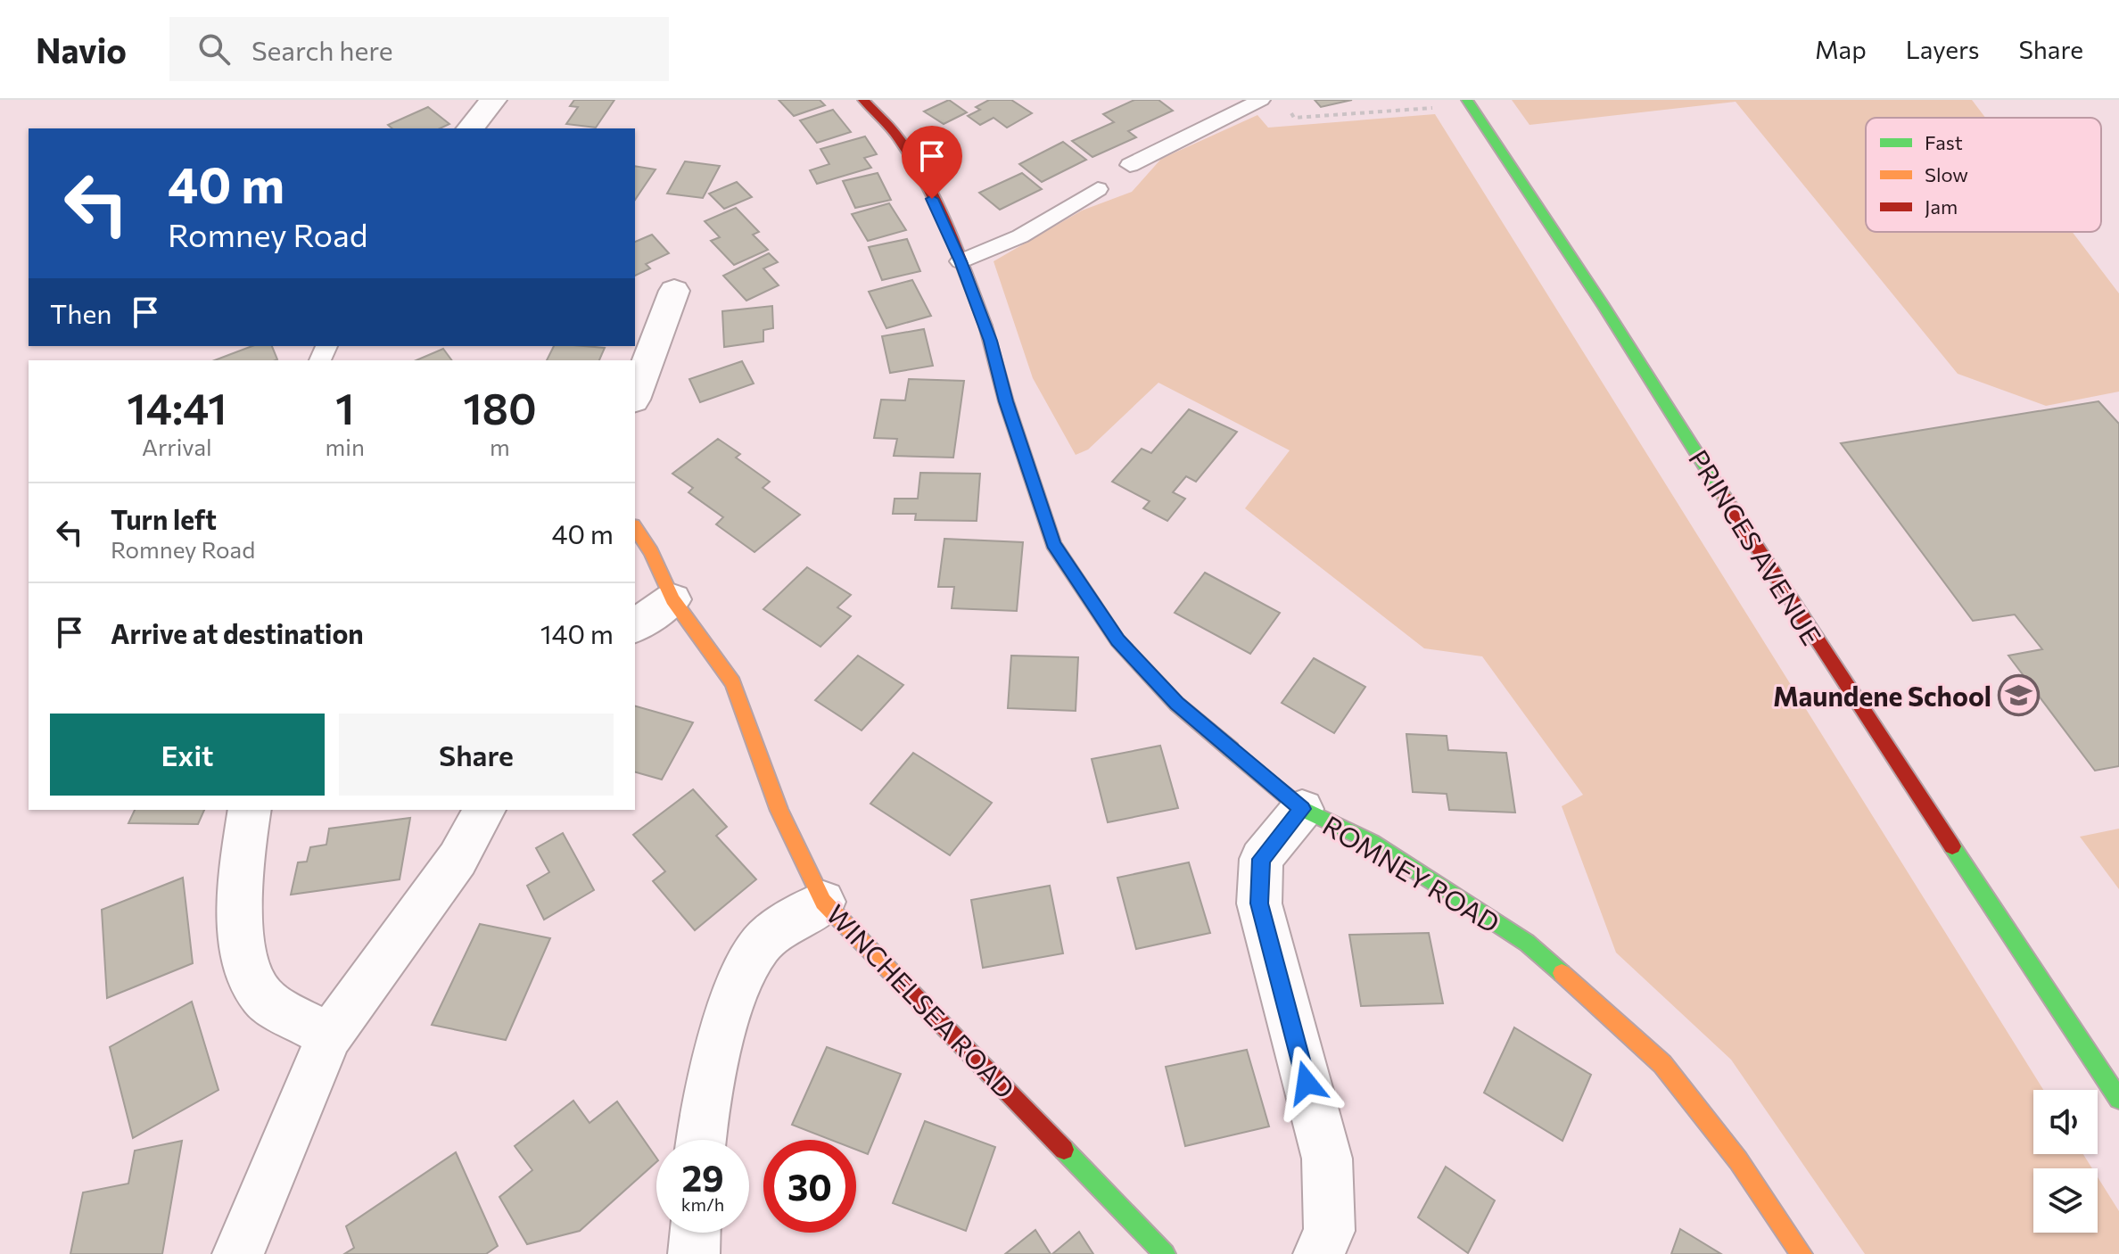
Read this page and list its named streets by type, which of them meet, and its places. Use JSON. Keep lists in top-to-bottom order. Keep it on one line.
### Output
{"streets":{"street":["PRINCES AVENUE","ROMNEY ROAD","WINCHELSEA ROAD"]},"places":{"school or university":["Maundene School"]},"legend":["Fast","Slow","Jam"],"page":{"header":"Navio","search":"Search here","nav":["Map","Layers","Share"],"turn":["40 m","Romney Road"],"then":"Then","eta":["14:41","Arrival","1","min","180","m"],"list":[{"name":"Turn left","note":"Romney Road","value":"40 m"},{"name":"Arrive at destination","value":"140 m"}],"buttons":["Exit","Share"],"speed":"29 km/h","limit":"30"}}
